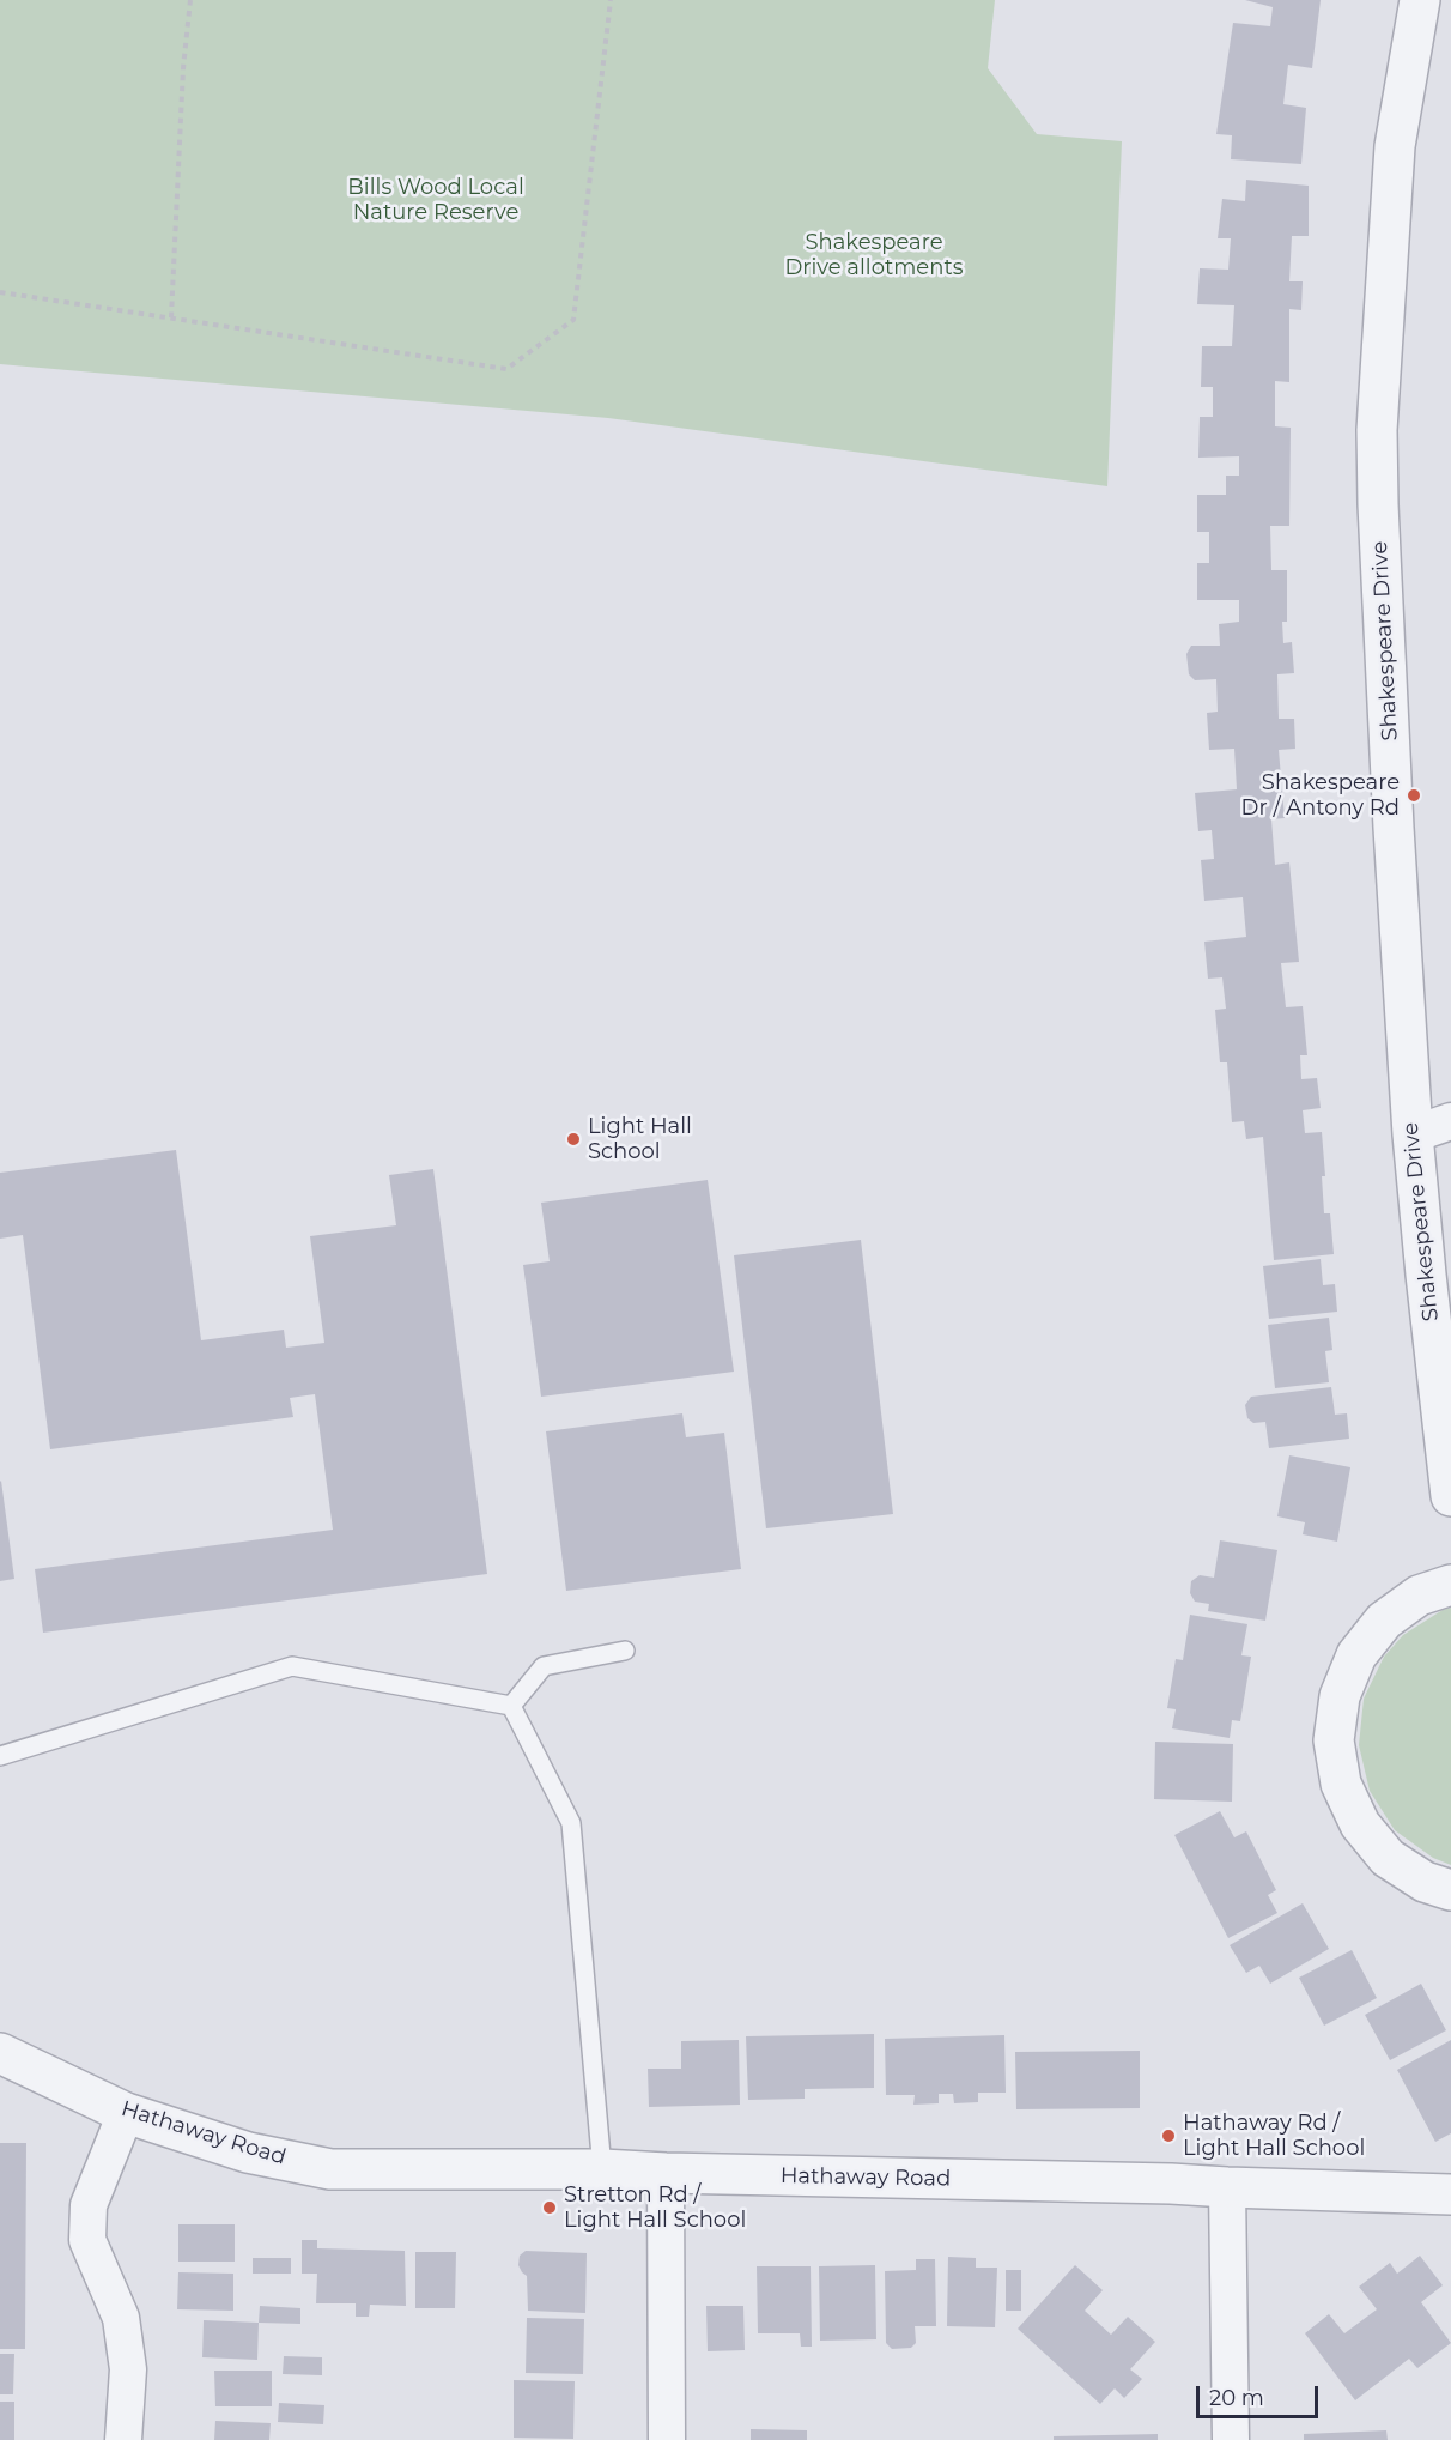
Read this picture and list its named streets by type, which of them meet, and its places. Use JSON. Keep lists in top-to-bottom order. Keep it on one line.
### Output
{"streets":{"street":["Shakespeare Drive","Hathaway Road"]},"parks":["Bills Wood Local Nature Reserve","Shakespeare Drive allotments"],"places":["Shakespeare Dr / Antony Rd","Light Hall School","Hathaway Rd / Light Hall School","Stretton Rd / Light Hall School"],"scale_bar":"20 m"}
